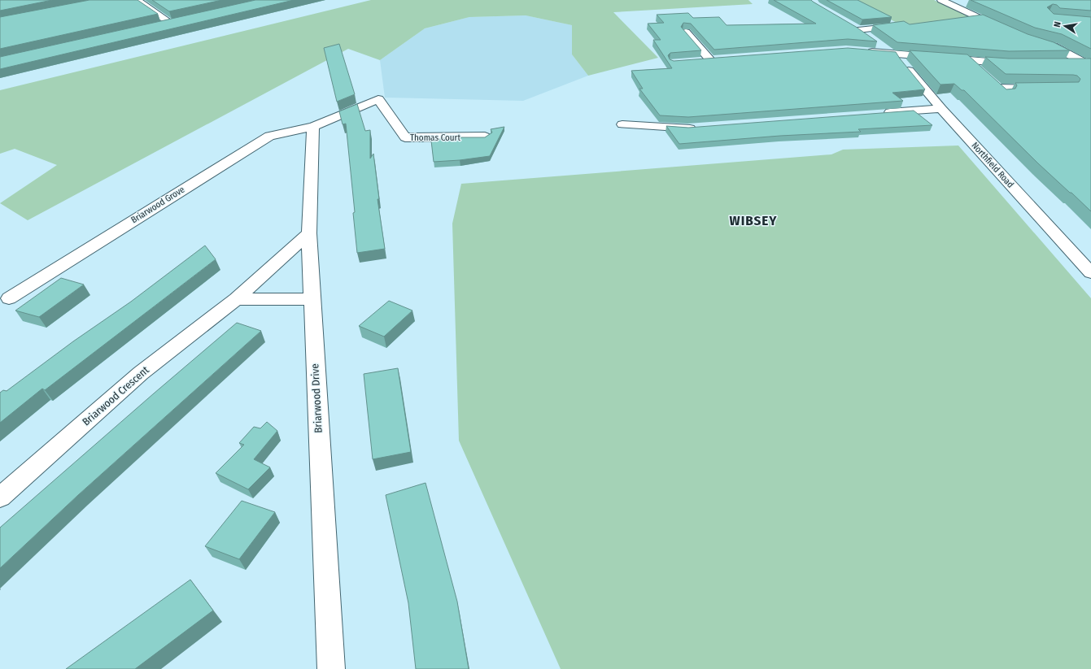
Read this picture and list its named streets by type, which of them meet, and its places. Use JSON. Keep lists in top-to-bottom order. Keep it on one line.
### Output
{"streets":{"street":["Thomas Court","Northfield Road","Briarwood Grove","Briarwood Crescent","Briarwood Drive"]},"crossings":[["Thomas Court","Briarwood Grove"],["Thomas Court","Briarwood Drive"],["Briarwood Grove","Briarwood Drive"],["Briarwood Crescent","Briarwood Drive"]],"districts":["WIBSEY"],"north":"left"}
